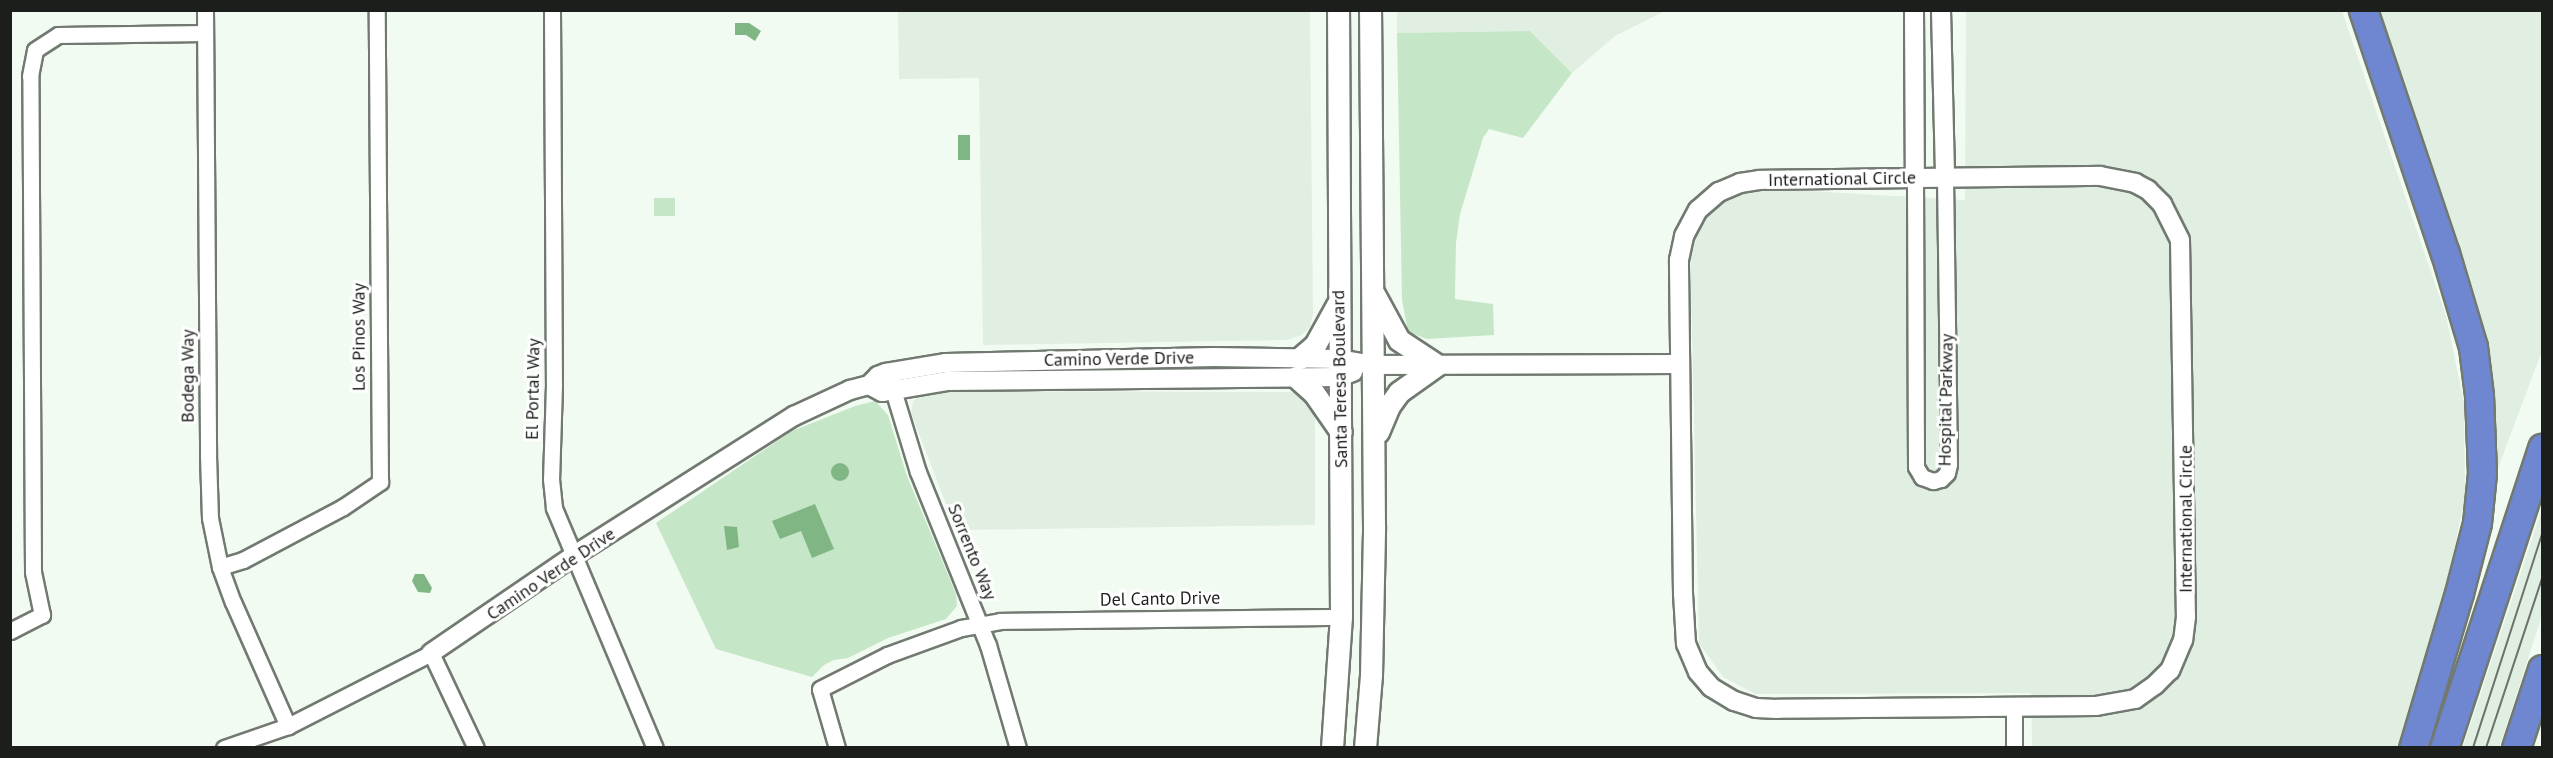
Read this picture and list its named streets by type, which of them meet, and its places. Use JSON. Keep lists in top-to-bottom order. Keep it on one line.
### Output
{"streets":{"main road":["Santa Teresa Boulevard"],"street":["International Circle","Los Pinos Way","Camino Verde Drive","Bodega Way","El Portal Way","Hospital Parkway","Sorrento Way","Del Canto Drive"]},"crossings":[["International Circle","Camino Verde Drive"],["International Circle","Hospital Parkway"],["Los Pinos Way","Bodega Way"],["Camino Verde Drive","Bodega Way"],["Camino Verde Drive","Santa Teresa Boulevard"],["Camino Verde Drive","El Portal Way"],["Camino Verde Drive","Sorrento Way"],["Santa Teresa Boulevard","Del Canto Drive"],["Sorrento Way","Del Canto Drive"]]}
